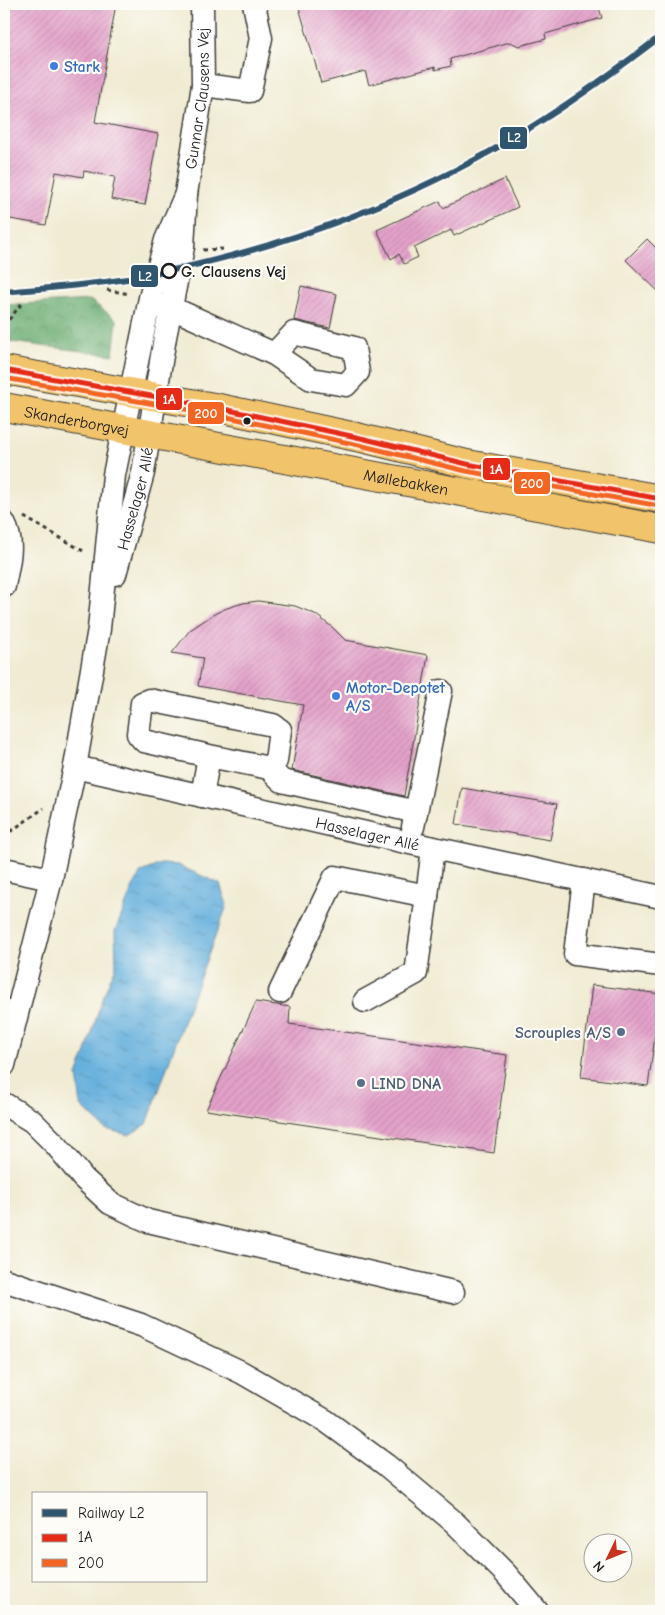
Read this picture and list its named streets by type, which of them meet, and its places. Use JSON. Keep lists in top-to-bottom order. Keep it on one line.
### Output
{"streets":{"main road":["Skanderborgvej","Møllebakken"],"street":["Gunnar Clausens Vej","Hasselager Allé"]},"crossings":[["Gunnar Clausens Vej","Møllebakken"],["Gunnar Clausens Vej","Hasselager Allé"],["Skanderborgvej","Møllebakken"],["Skanderborgvej","Hasselager Allé"],["Møllebakken","Hasselager Allé"]],"places":["Stark","G. Clausens Vej","Motor-Depotet A/S","Scrouples A/S","LIND DNA"],"lines":["rail line L2","transit line 1A","transit line 200"],"legend":["Railway L2","1A","200"],"north":"bottom left"}
